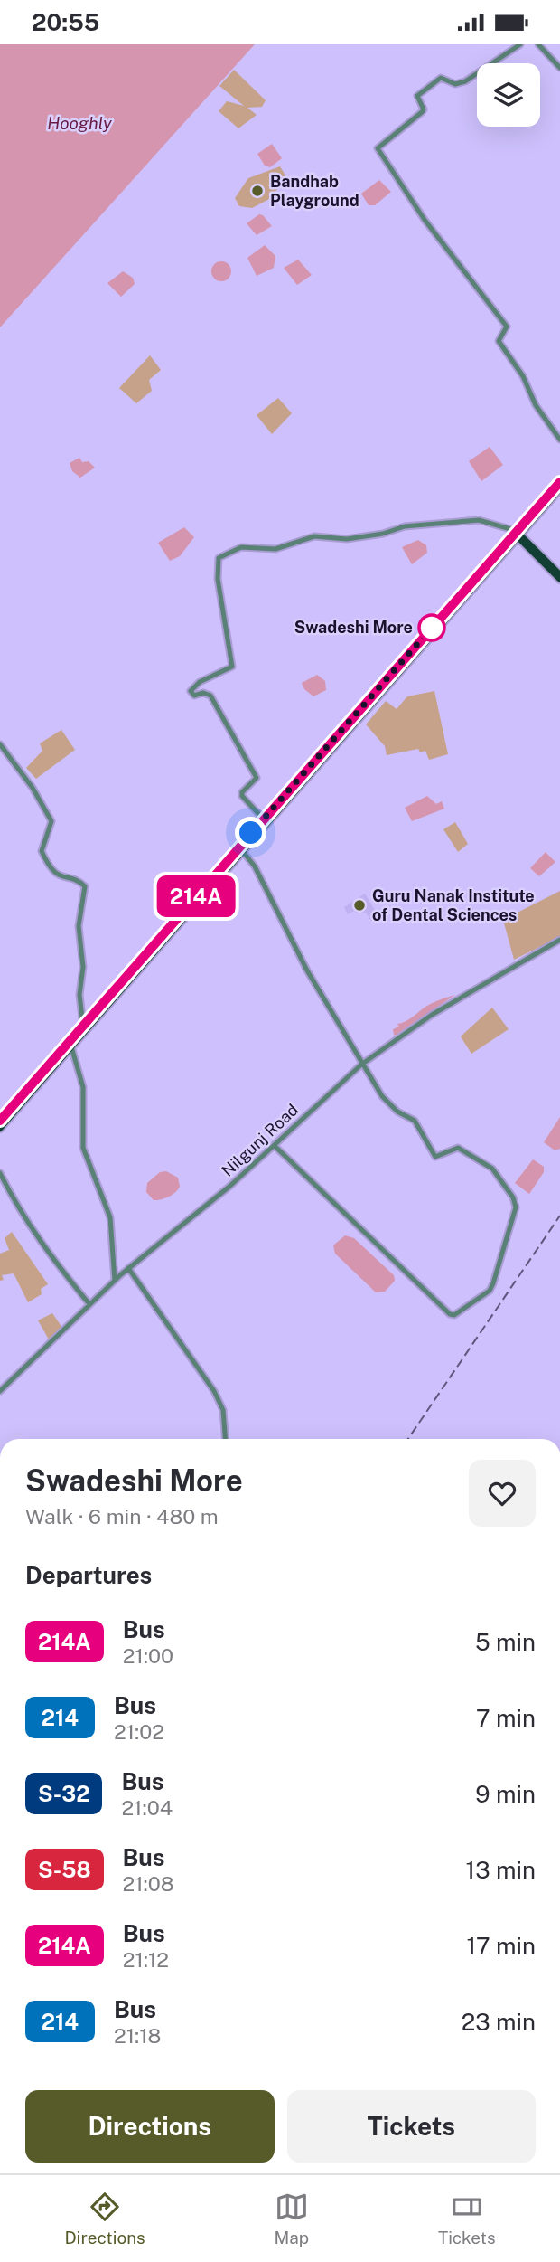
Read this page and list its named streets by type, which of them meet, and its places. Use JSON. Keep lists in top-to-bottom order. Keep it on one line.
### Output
{"streets":{"street":["Nilgunj Road"]},"water":["Hooghly"],"places":["Bandhab Playground","Swadeshi More","Guru Nanak Institute of Dental Sciences"],"lines":["bus line 214A"],"page":{"status":"20:55","on_map":"214A","heading":[["Swadeshi More","Walk · 6 min · 480 m"],"Departures"],"list":[{"mark":"214A","name":"Bus","note":"21:00","value":"5 min"},{"mark":"214","name":"Bus","note":"21:02","value":"7 min"},{"mark":"S-32","name":"Bus","note":"21:04","value":"9 min"},{"mark":"S-58","name":"Bus","note":"21:08","value":"13 min"},{"mark":"214A","name":"Bus","note":"21:12","value":"17 min"},{"mark":"214","name":"Bus","note":"21:18","value":"23 min"}],"buttons":["Directions","Tickets"],"tabs":["Directions","Map","Tickets"]}}
